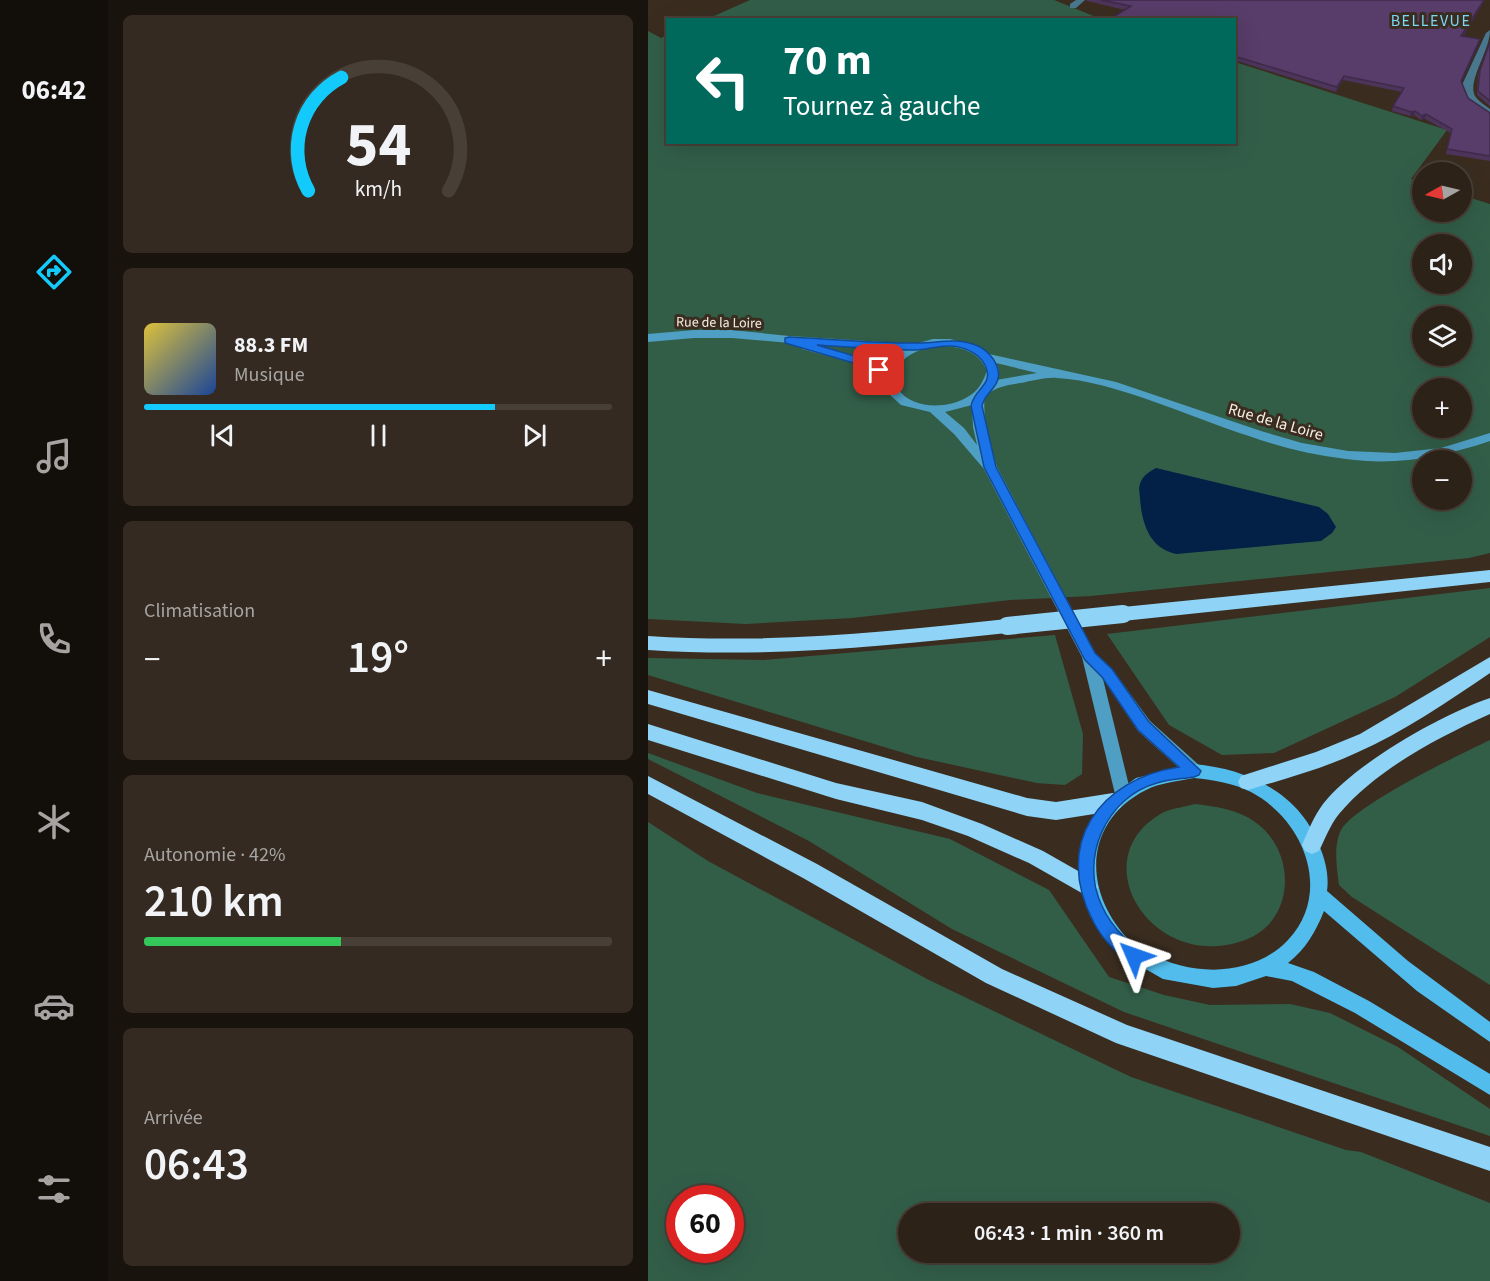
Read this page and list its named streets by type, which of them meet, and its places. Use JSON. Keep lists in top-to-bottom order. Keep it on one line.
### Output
{"streets":{"street":["Rue de la Loire"]},"districts":["BELLEVUE"],"north":"left","page":{"tabs":"06:42","turn":["70 m","Tournez à gauche"],"map_buttons":["+","−"],"song":["88.3 FM","Musique"],"tile":["Climatisation",["Autonomie · 42%","210 km"],["Arrivée","06:43"]],"heat":["−","19°","+"],"limit":"60","trip":"06:43 · 1 min · 360 m","gauge":["54","km/h"]}}
